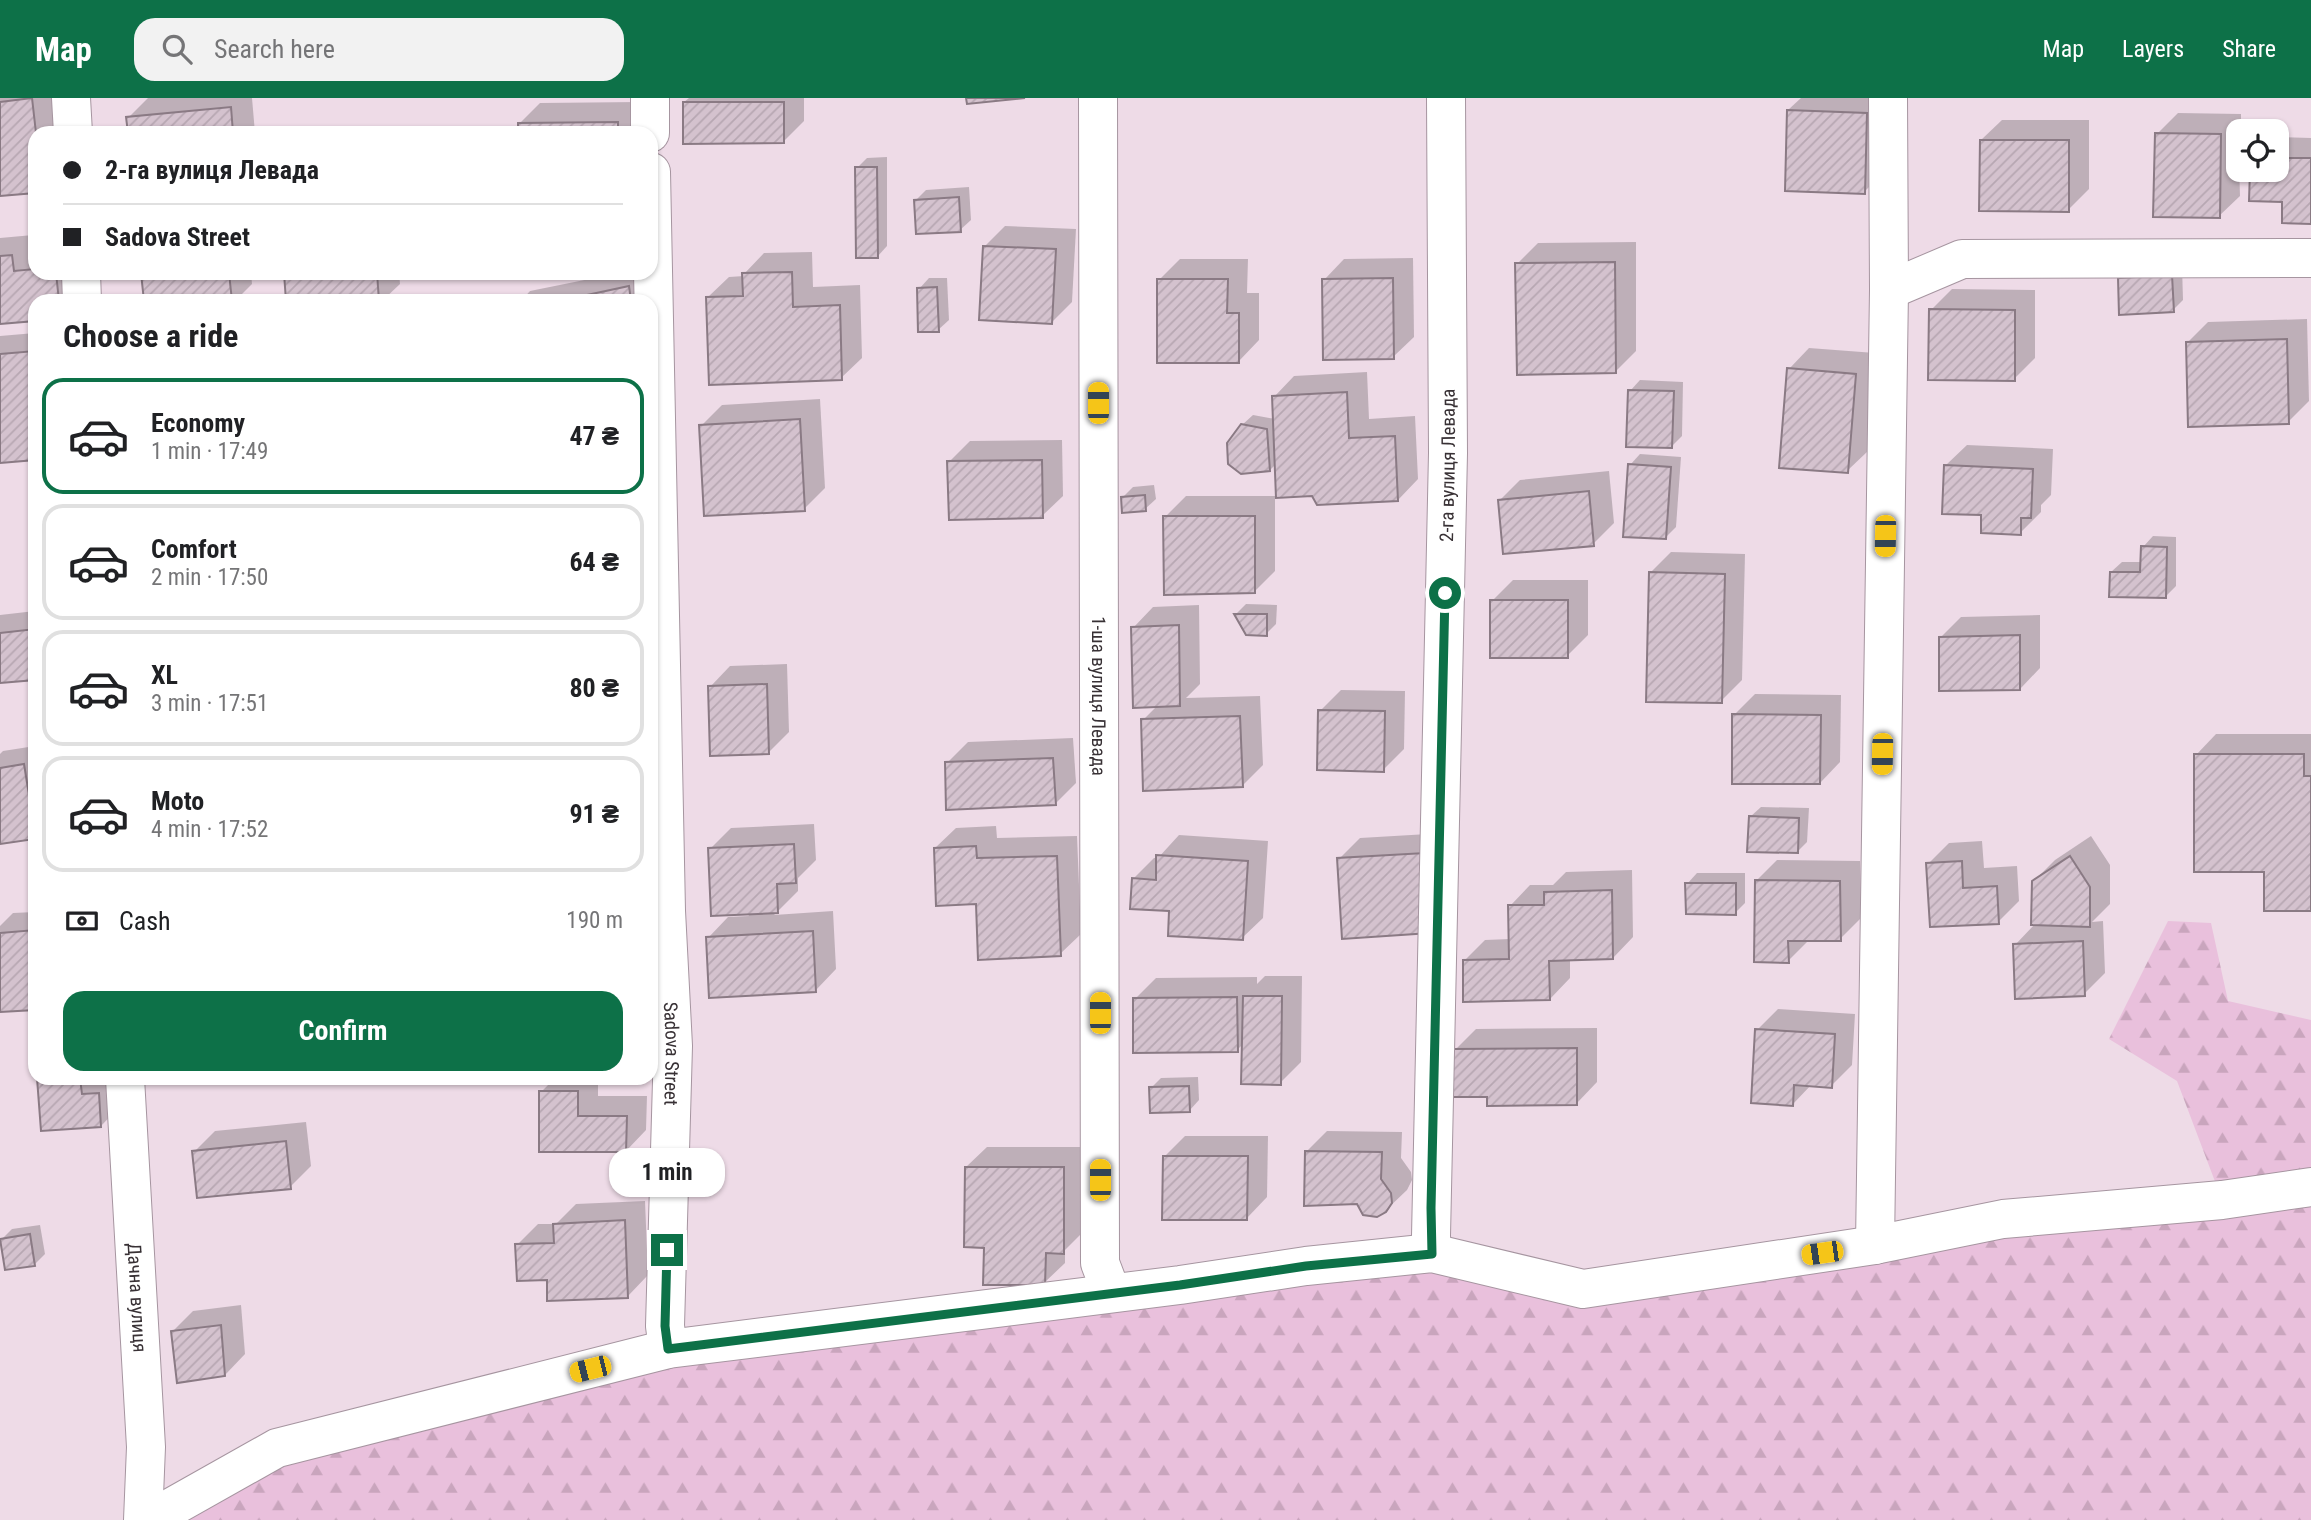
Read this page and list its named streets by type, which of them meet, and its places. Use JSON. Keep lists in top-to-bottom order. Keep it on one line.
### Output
{"streets":{"street":["2-га вулиця Левада","1-ша вулиця Левада","Sadova Street","Дачна вулиця"]},"page":{"header":"Map","search":"Search here","nav":["Map","Layers","Share"],"banner":["2-га вулиця Левада","Sadova Street"],"heading":"Choose a ride","list":[{"name":"Economy","note":"1 min · 17:49","value":"47 ₴"},{"name":"Comfort","note":"2 min · 17:50","value":"64 ₴"},{"name":"XL","note":"3 min · 17:51","value":"80 ₴"},{"name":"Moto","note":"4 min · 17:52","value":"91 ₴"}],"pay":["Cash","190 m"],"buttons":"Confirm","bubble":"1 min"}}
